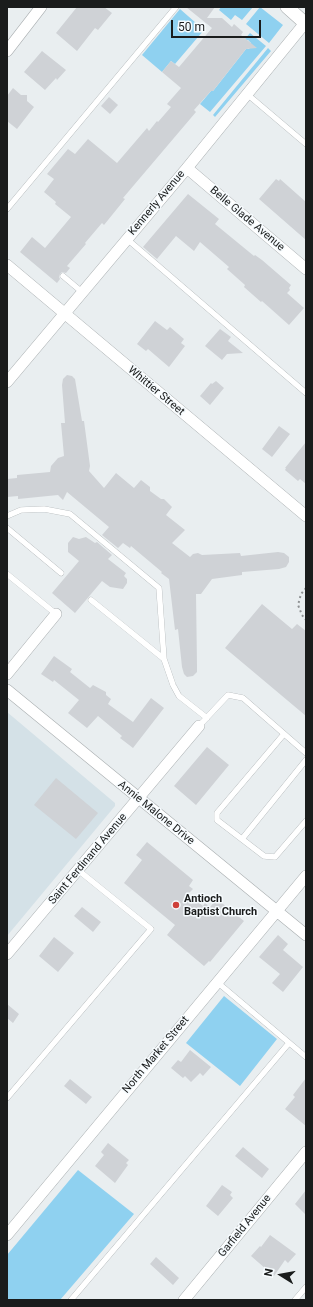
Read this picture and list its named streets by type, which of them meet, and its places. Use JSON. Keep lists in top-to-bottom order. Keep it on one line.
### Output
{"streets":{"street":["Kennerly Avenue","Belle Glade Avenue","Whittier Street","Annie Malone Drive","Saint Ferdinand Avenue","North Market Street","Garfield Avenue"]},"crossings":[["Kennerly Avenue","Belle Glade Avenue"],["Kennerly Avenue","Whittier Street"],["Annie Malone Drive","Saint Ferdinand Avenue"],["Annie Malone Drive","North Market Street"]],"places":["Antioch Baptist Church"],"scale_bar":"50 m","north":"left"}
